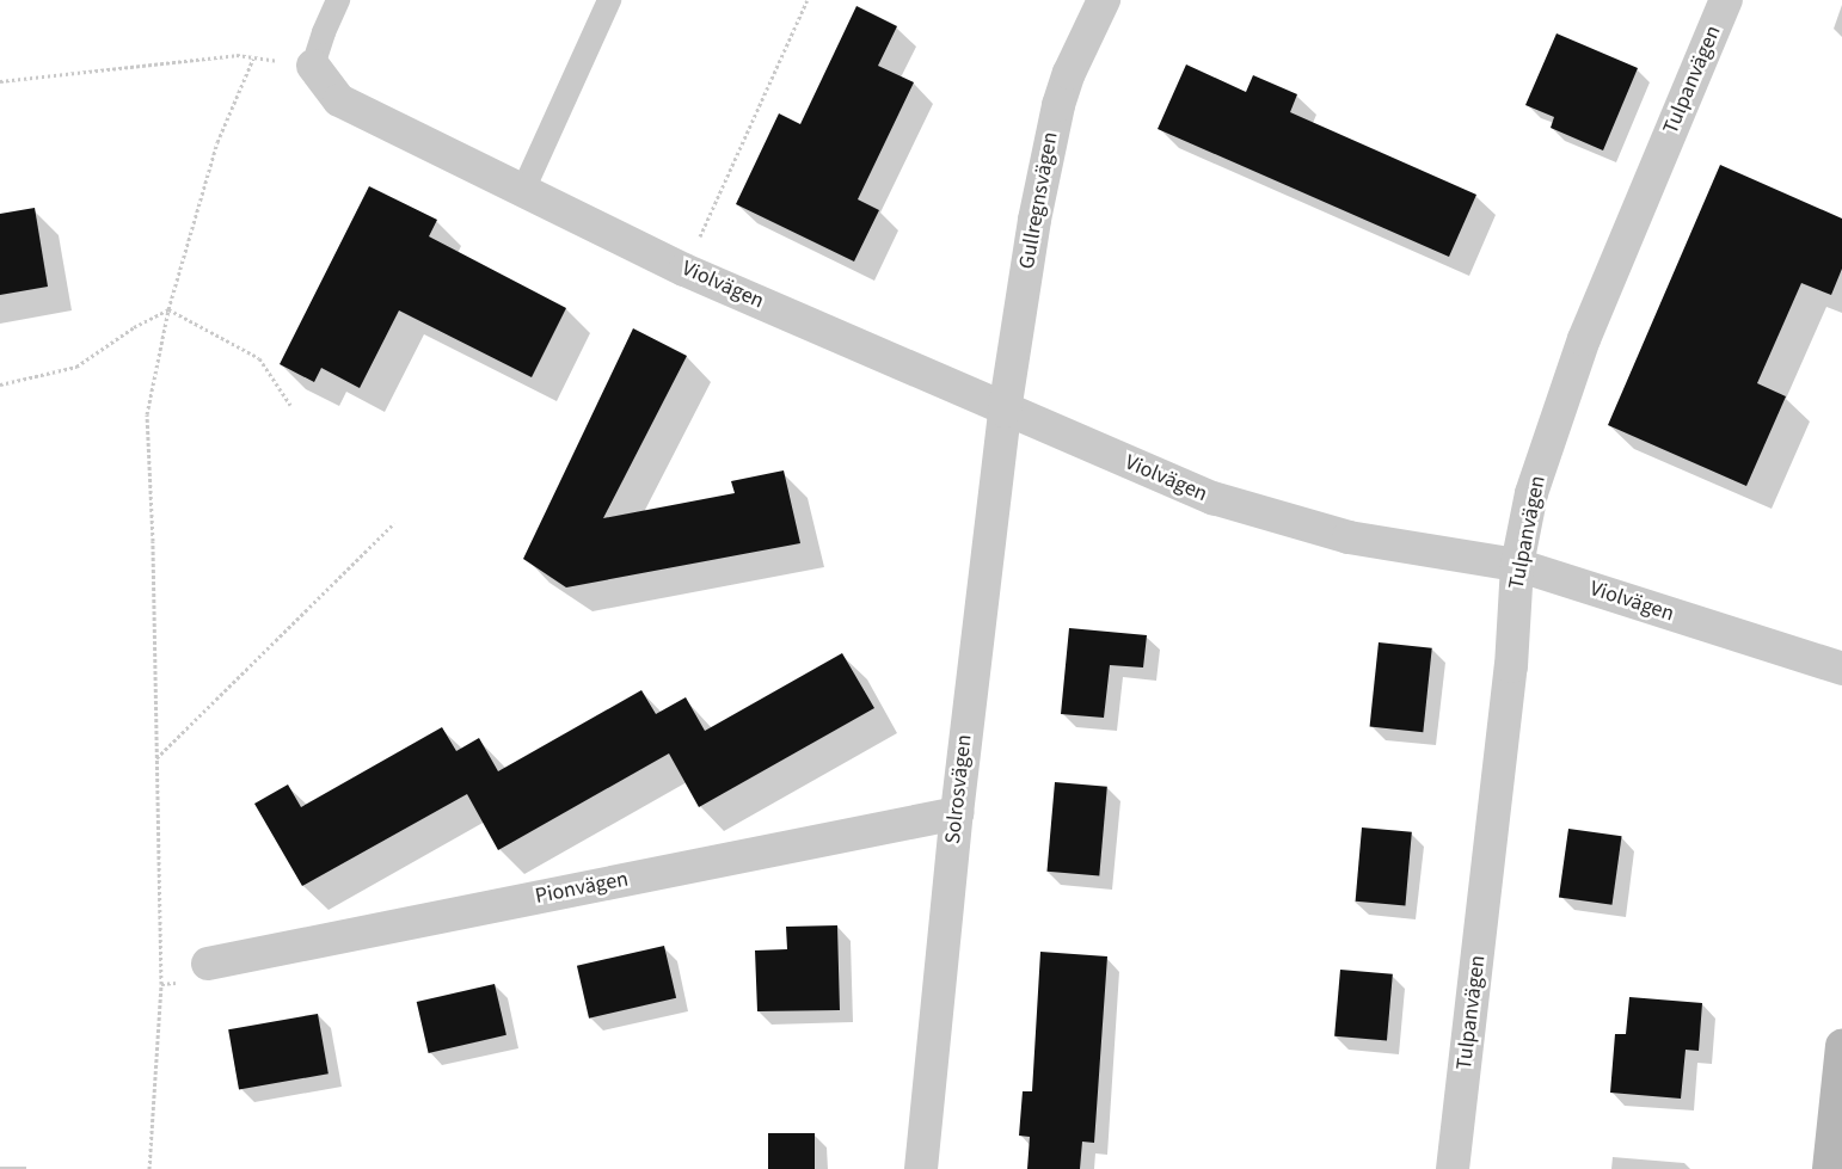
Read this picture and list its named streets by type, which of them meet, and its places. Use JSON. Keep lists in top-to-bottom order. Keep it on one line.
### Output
{"streets":{"street":["Tulpanvägen","Gullregnsvägen","Violvägen","Solrosvägen","Pionvägen"]},"crossings":[["Tulpanvägen","Violvägen"],["Gullregnsvägen","Violvägen"],["Gullregnsvägen","Solrosvägen"],["Violvägen","Solrosvägen"],["Solrosvägen","Pionvägen"]]}
